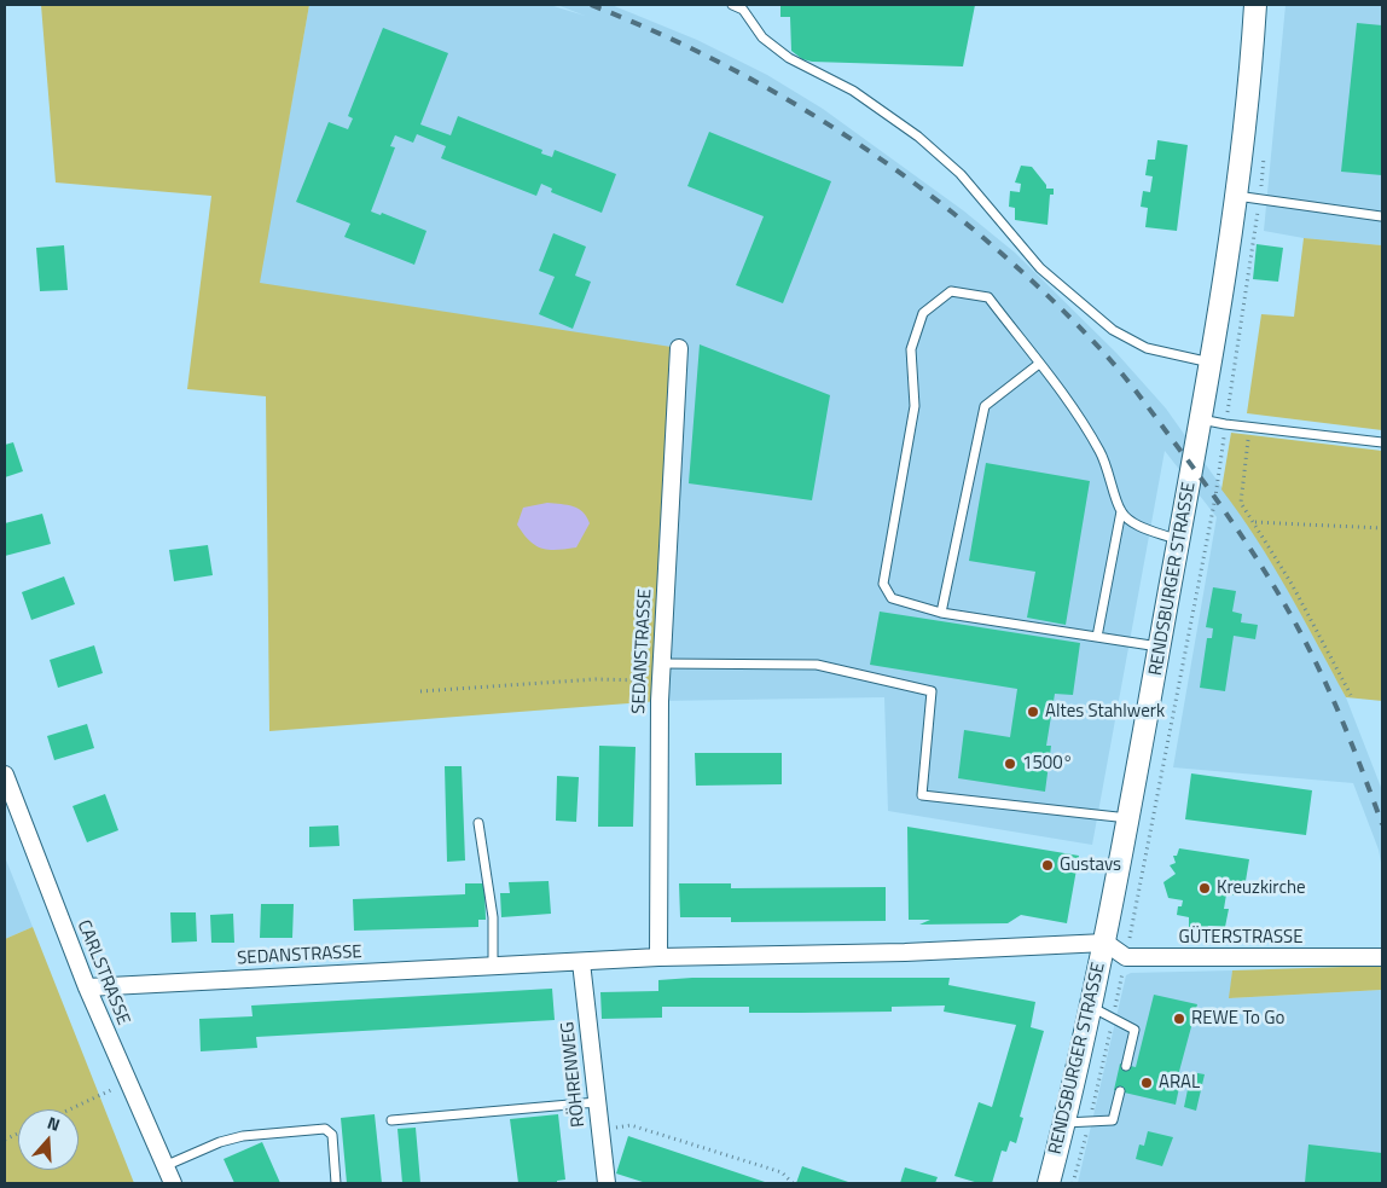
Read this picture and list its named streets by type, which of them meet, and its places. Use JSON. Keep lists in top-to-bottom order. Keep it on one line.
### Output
{"streets":{"street":["RENDSBURGER STRASSE","SEDANSTRASSE","GÜTERSTRASSE","CARLSTRASSE","RÖHRENWEG"]},"crossings":[["RENDSBURGER STRASSE","SEDANSTRASSE"],["RENDSBURGER STRASSE","GÜTERSTRASSE"],["SEDANSTRASSE","GÜTERSTRASSE"],["SEDANSTRASSE","CARLSTRASSE"],["SEDANSTRASSE","RÖHRENWEG"]],"places":["Altes Stahlwerk","1500°","Gustavs","Kreuzkirche","REWE To Go","ARAL"],"north":"top"}
